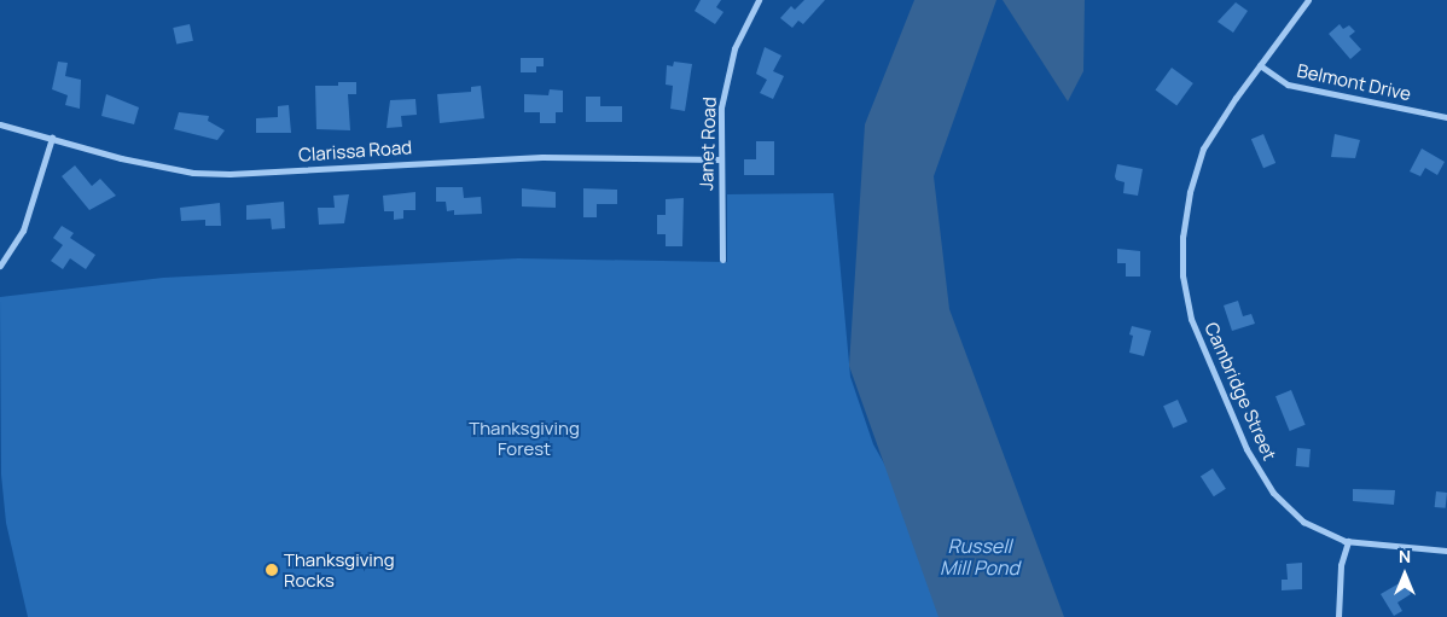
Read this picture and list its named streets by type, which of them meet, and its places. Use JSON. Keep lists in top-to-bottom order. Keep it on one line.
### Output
{"streets":{"street":["Belmont Drive","Janet Road","Clarissa Road","Cambridge Street"]},"crossings":[["Belmont Drive","Cambridge Street"],["Janet Road","Clarissa Road"]],"water":["Russell Mill Pond"],"parks":["Thanksgiving Forest"],"places":["Thanksgiving Rocks"],"north":"top"}
